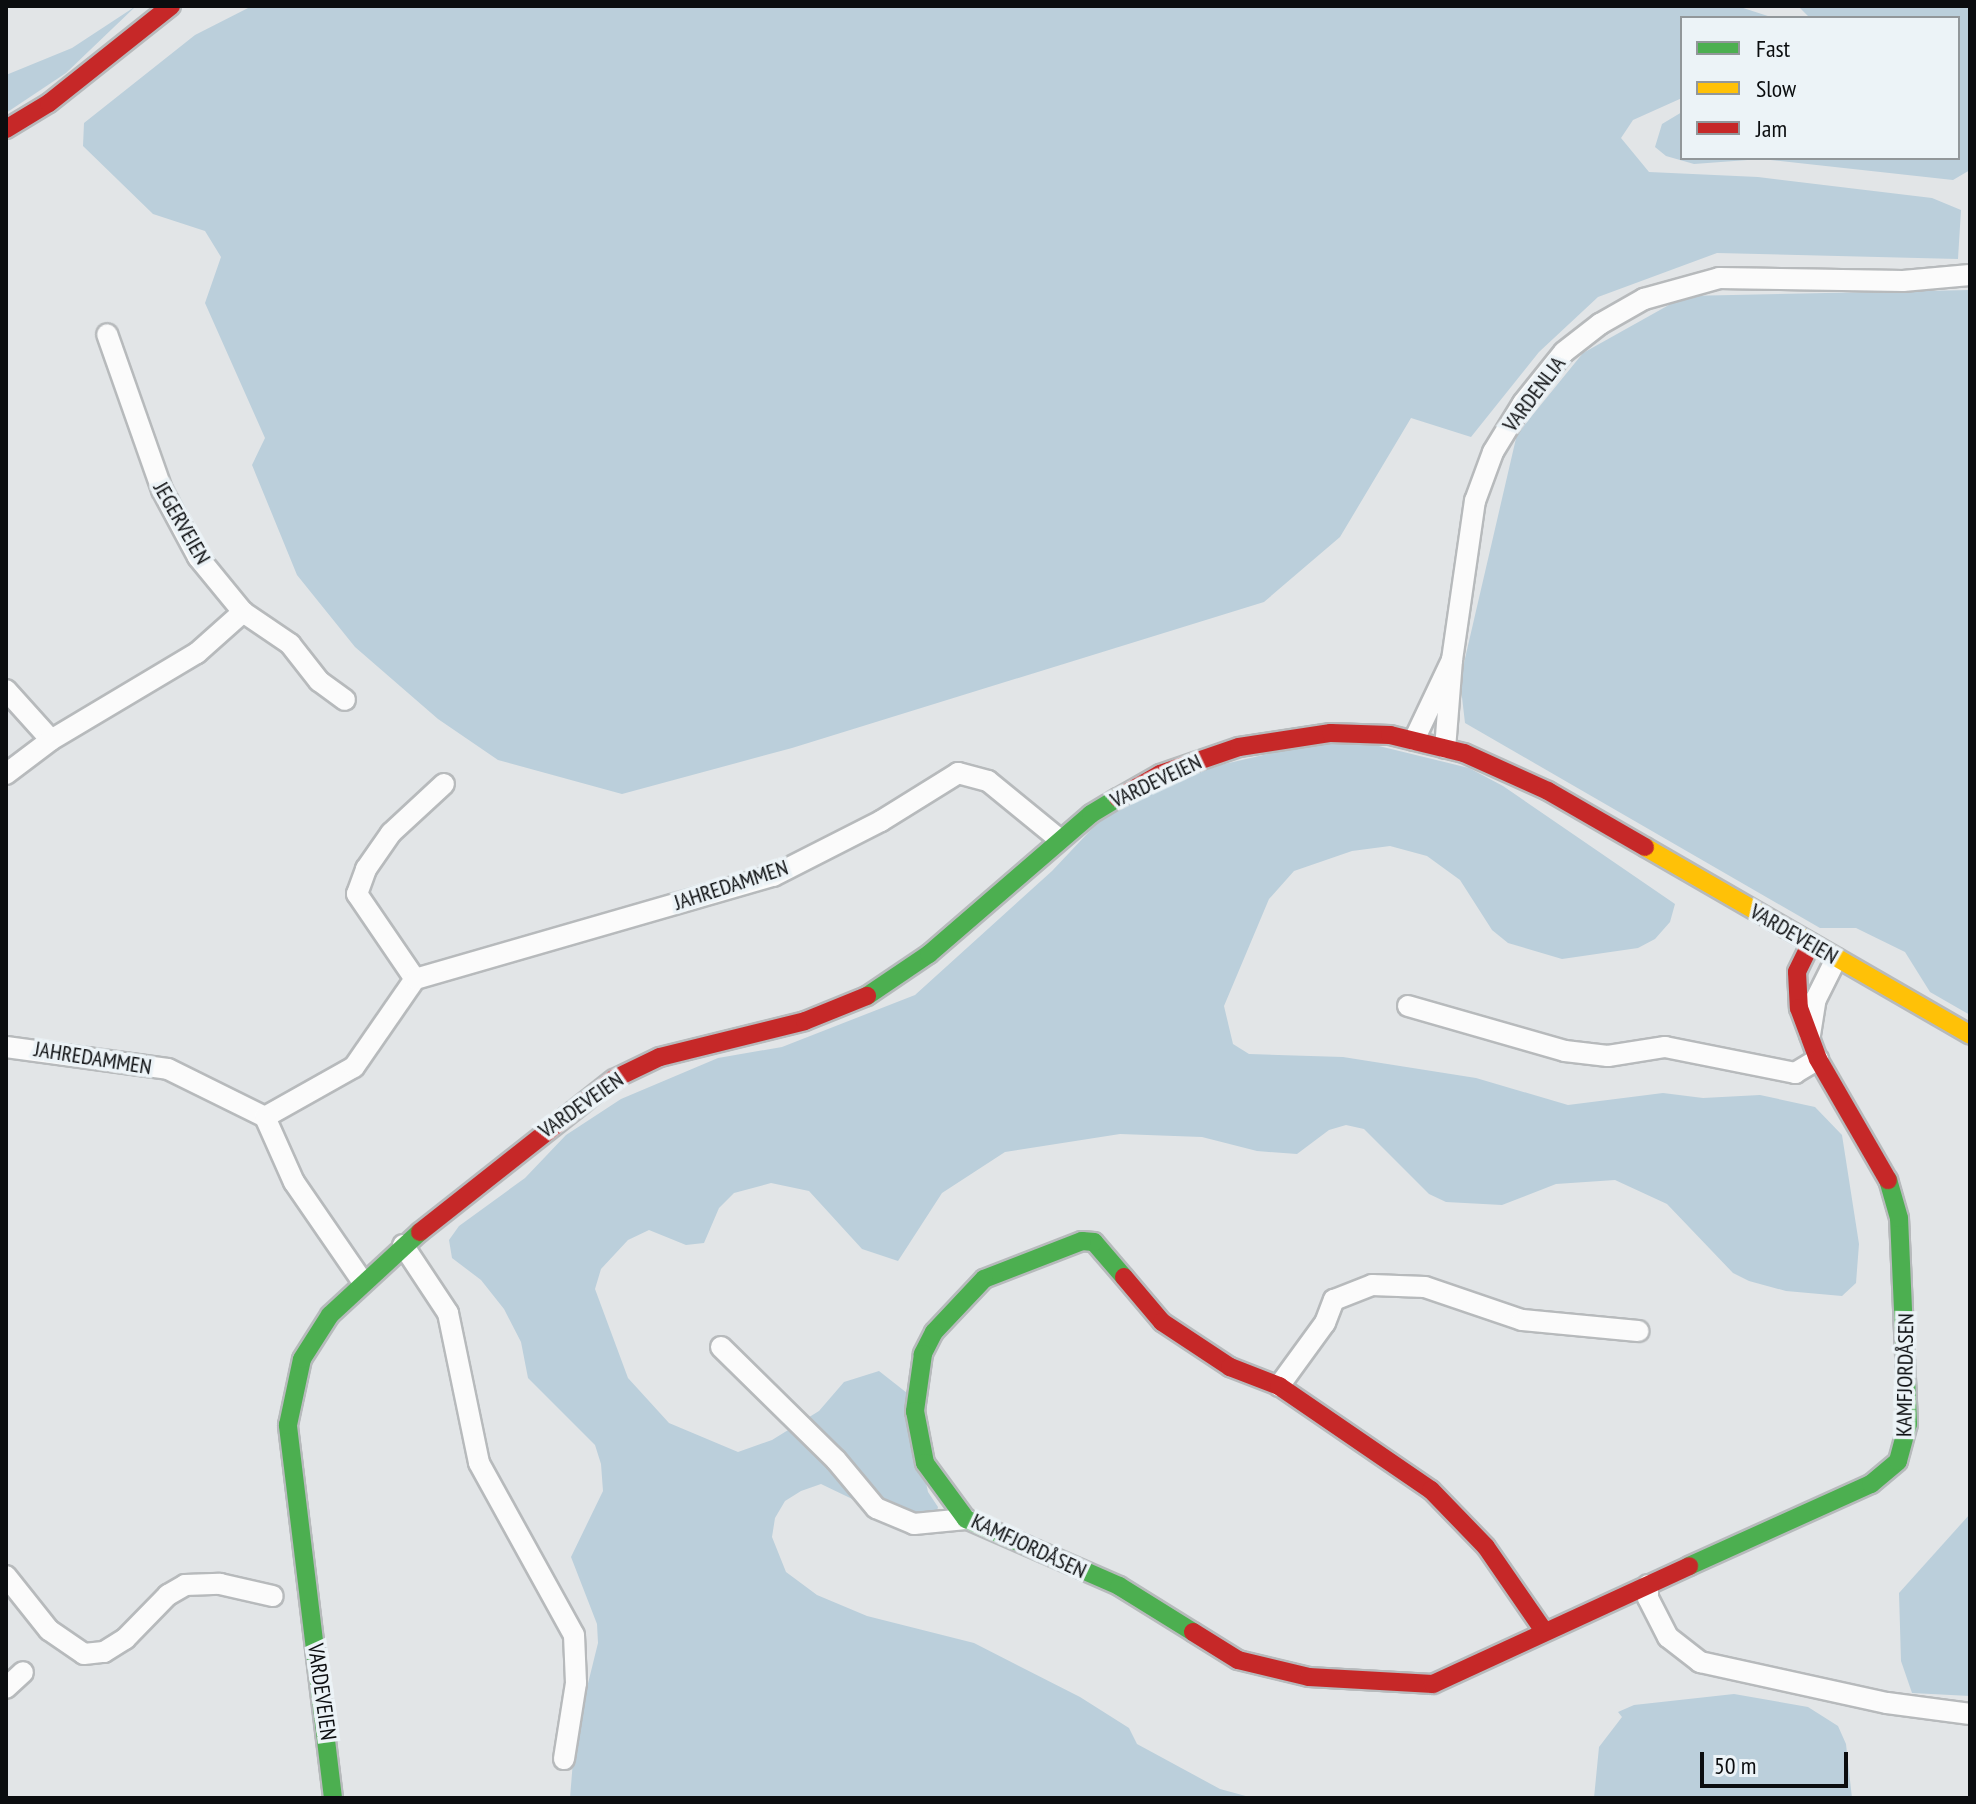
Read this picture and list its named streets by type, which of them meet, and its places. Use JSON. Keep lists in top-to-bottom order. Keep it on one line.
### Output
{"streets":{"street":["VARDENLIA","JEGERVEIEN","VARDEVEIEN","JAHREDAMMEN","KAMFJORDÅSEN"]},"crossings":[["VARDENLIA","VARDEVEIEN"],["VARDEVEIEN","JAHREDAMMEN"],["VARDEVEIEN","KAMFJORDÅSEN"]],"legend":["Fast","Slow","Jam"],"scale_bar":"50 m"}
